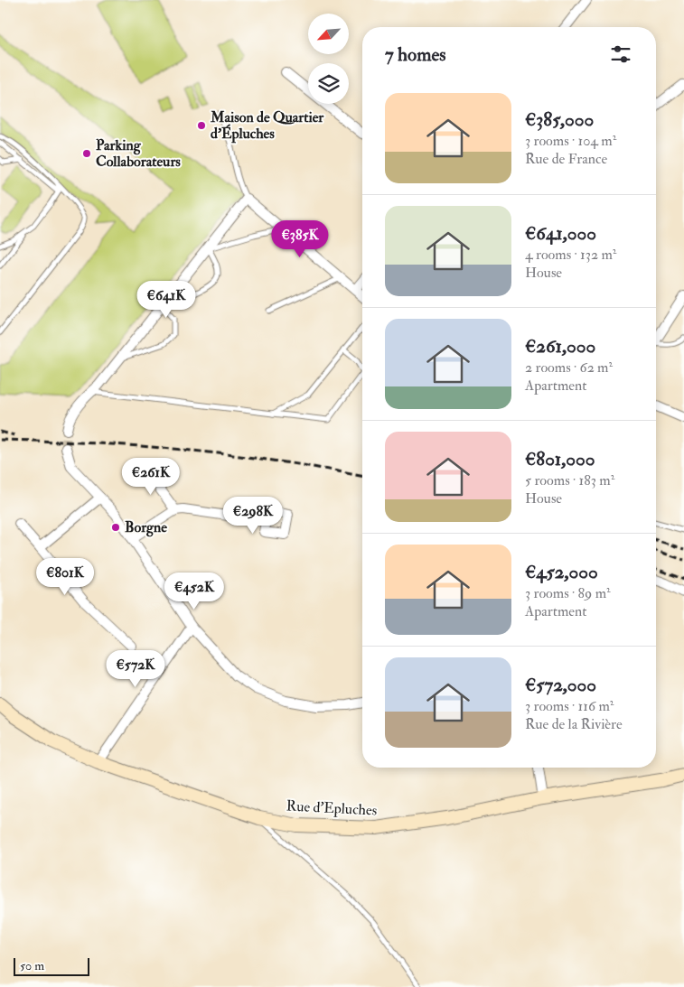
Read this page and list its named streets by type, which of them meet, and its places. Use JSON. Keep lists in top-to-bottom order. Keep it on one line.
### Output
{"streets":{"street":["Rue d'Epluches"]},"places":["Maison de Quartier d'Épluches","Parking Collaborateurs","Borgne"],"scale_bar":"50 m","north":"bottom left","page":{"heading":"7 homes","list":[{"name":"€385,000","note":"3 rooms · 104 m² · Rue de France"},{"name":"€641,000","note":"4 rooms · 132 m² · House"},{"name":"€261,000","note":"2 rooms · 62 m² · Apartment"},{"name":"€801,000","note":"5 rooms · 183 m² · House"},{"name":"€452,000","note":"3 rooms · 89 m² · Apartment"},{"name":"€572,000","note":"3 rooms · 116 m² · Rue de la Rivière"}],"price":["€385K","€641K","€261K","€298K","€801K","€452K","€572K"],"scale":"50 m"}}
